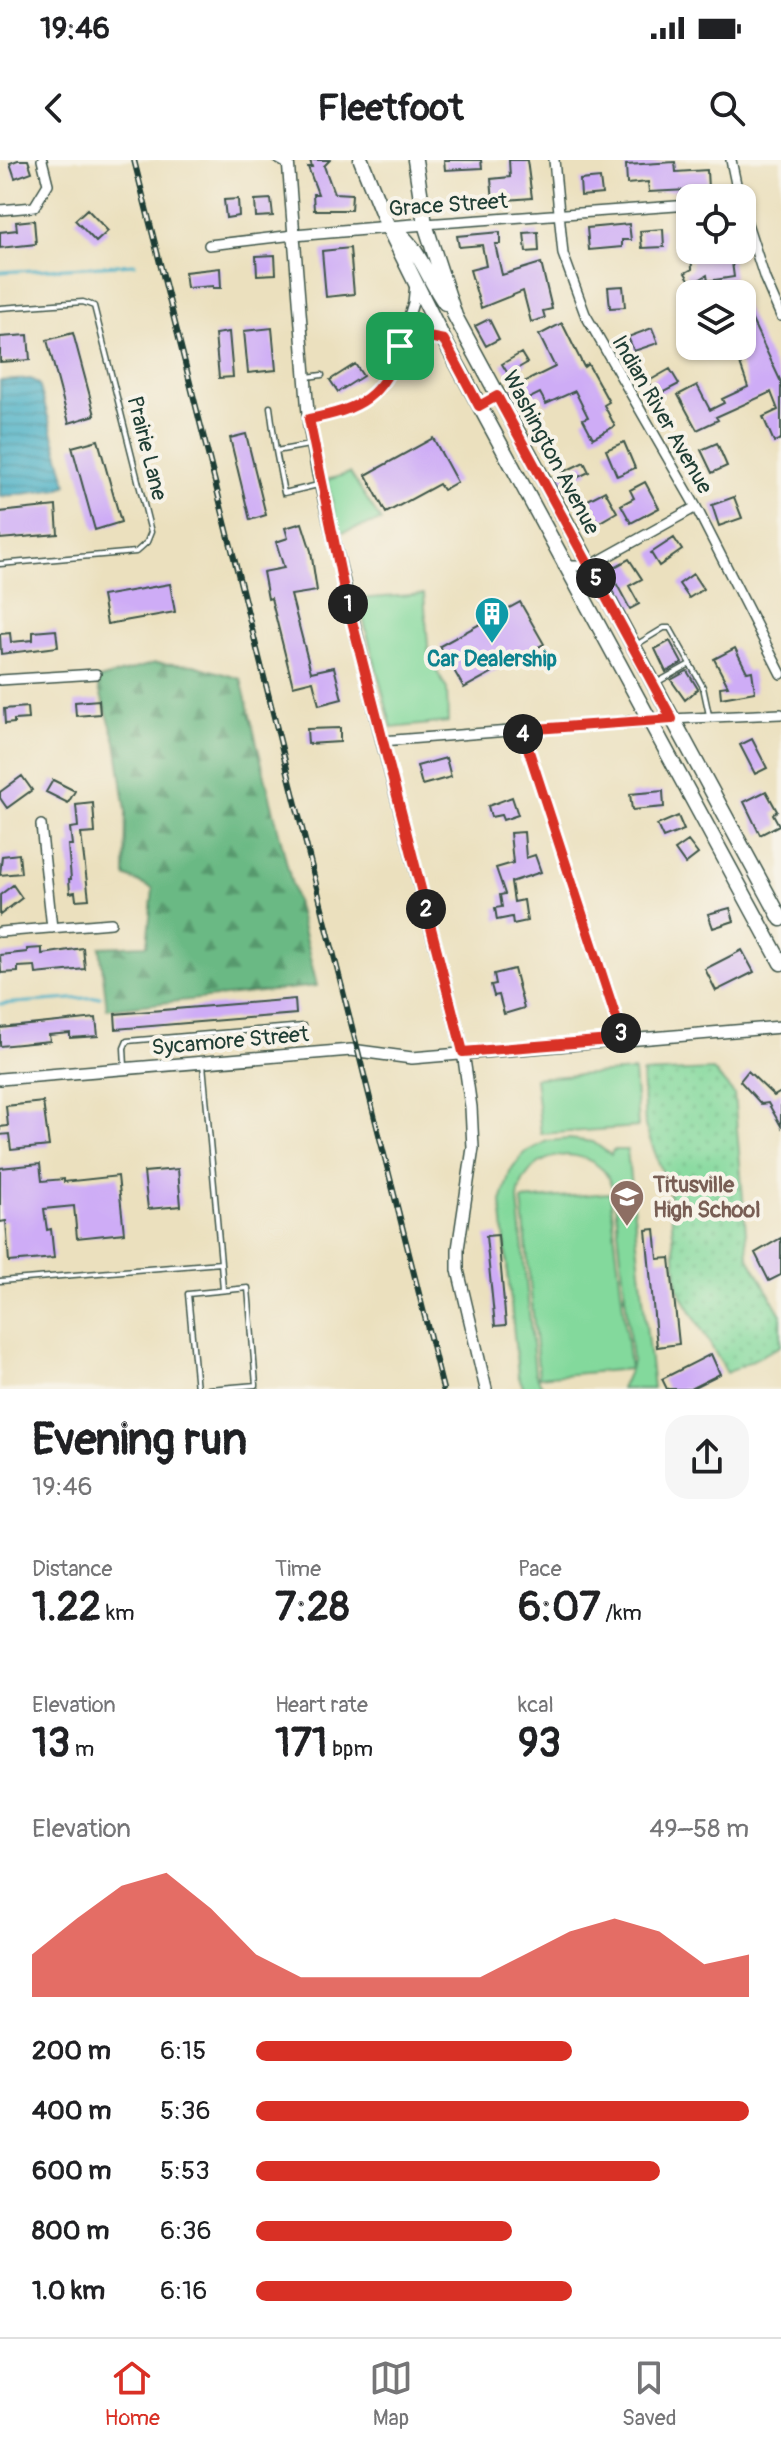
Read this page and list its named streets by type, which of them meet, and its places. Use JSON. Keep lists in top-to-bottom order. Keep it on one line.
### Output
{"streets":{"main road":["Washington Avenue"],"street":["Grace Street","Indian River Avenue","Sycamore Street"],"lane":["Prairie Lane"]},"crossings":[["Grace Street","Indian River Avenue"],["Grace Street","Washington Avenue"]],"places":{"building":["Car Dealership"],"school or university":["Titusville High School"]},"page":{"status":"19:46","header":"Fleetfoot","pins":["5","1","4","2","3"],"heading":["Evening run","19:46"],"stats":[["Distance","1.22 km"],["Time","7:28"],["Pace","6:07 /km"],["Elevation","13 m"],["Heart rate","171 bpm"],["kcal","93"]],"chart":["Elevation","49–58 m"],"list":[{"name":"200 m","note":"6:15"},{"name":"400 m","note":"5:36"},{"name":"600 m","note":"5:53"},{"name":"800 m","note":"6:36"},{"name":"1.0 km","note":"6:16"}],"tabs":["Home","Map","Saved"]}}
